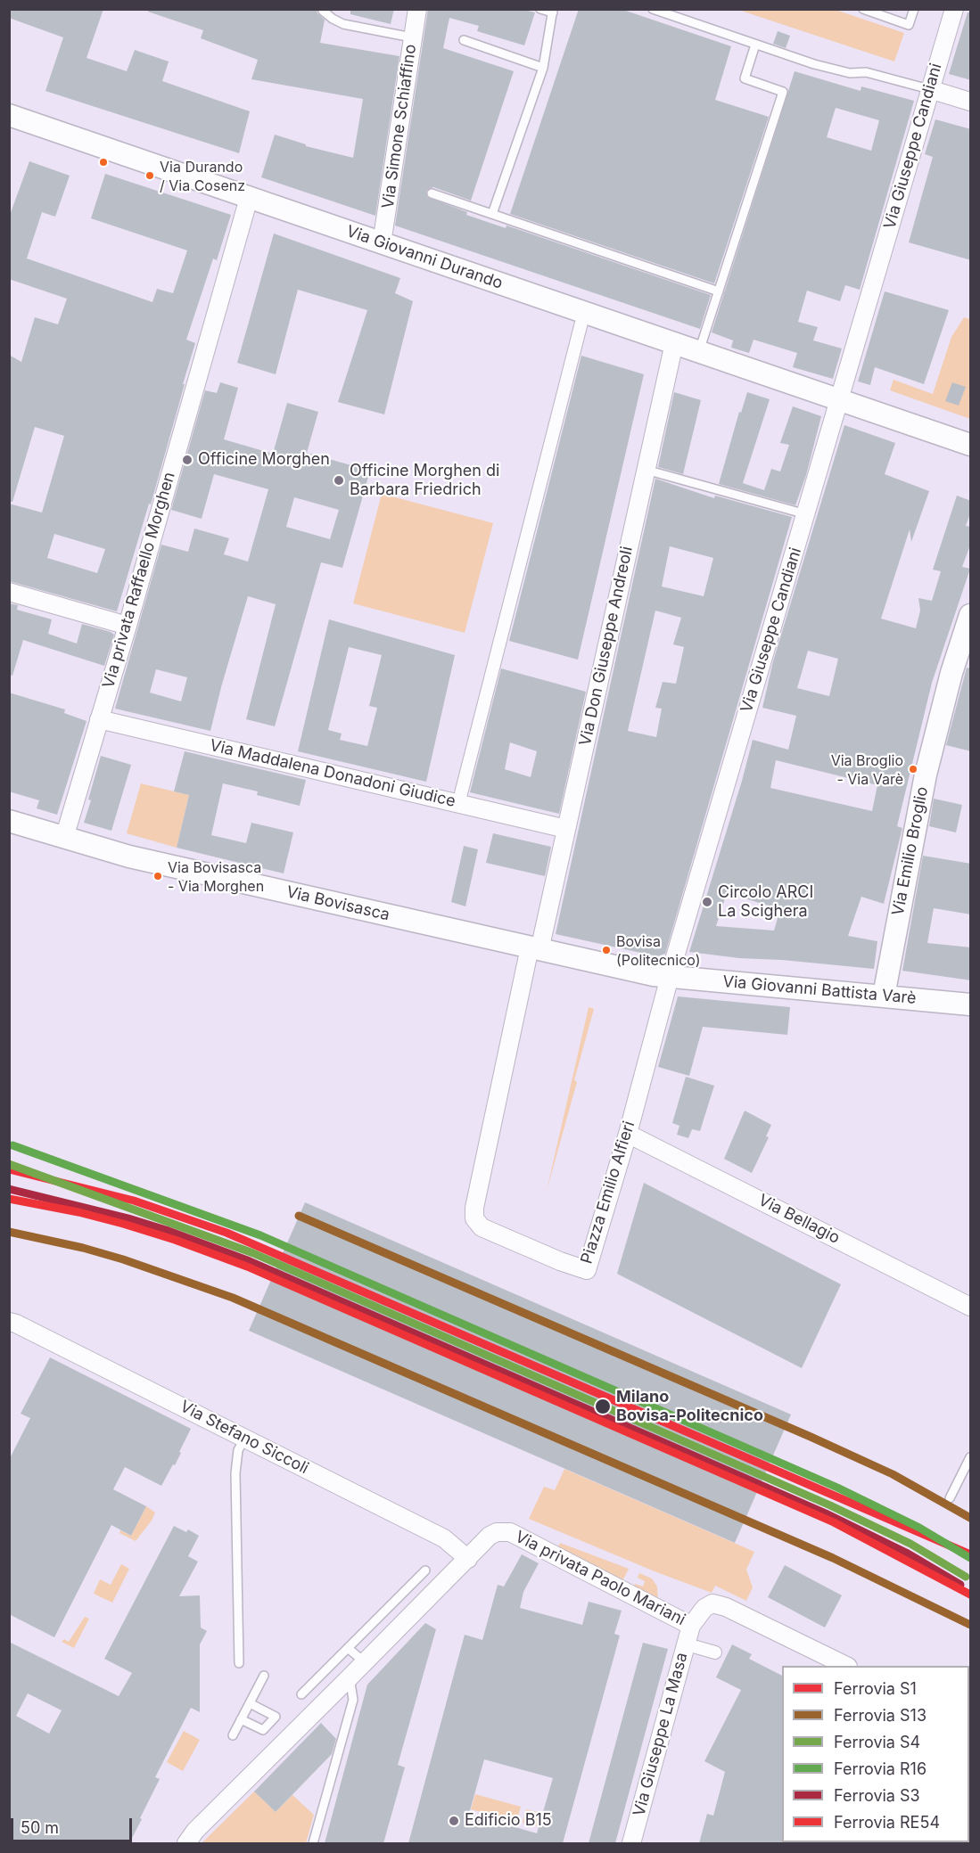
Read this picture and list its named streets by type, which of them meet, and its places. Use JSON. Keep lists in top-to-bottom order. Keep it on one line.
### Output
{"streets":{"street":["Via Simone Schiaffino","Via Giuseppe Candiani","Via Giovanni Durando","Via privata Raffaello Morghen","Via Don Giuseppe Andreoli","Via Maddalena Donadoni Giudice","Via Emilio Broglio","Via Bovisasca","Via Giovanni Battista Varè","Piazza Emilio Alfieri","Via Bellagio","Via Stefano Siccoli","Via privata Paolo Mariani","Via Giuseppe La Masa"]},"crossings":[["Via Simone Schiaffino","Via Giovanni Durando"],["Via Giuseppe Candiani","Via Giovanni Durando"],["Via Giuseppe Candiani","Via Bovisasca"],["Via Giuseppe Candiani","Via Giovanni Battista Varè"],["Via Giuseppe Candiani","Piazza Emilio Alfieri"],["Via Giovanni Durando","Via privata Raffaello Morghen"],["Via Giovanni Durando","Via Don Giuseppe Andreoli"],["Via privata Raffaello Morghen","Via Maddalena Donadoni Giudice"],["Via privata Raffaello Morghen","Via Bovisasca"],["Via Don Giuseppe Andreoli","Via Maddalena Donadoni Giudice"],["Via Don Giuseppe Andreoli","Via Bovisasca"],["Via Don Giuseppe Andreoli","Piazza Emilio Alfieri"],["Via Emilio Broglio","Via Giovanni Battista Varè"],["Via Bovisasca","Via Giovanni Battista Varè"],["Via Bovisasca","Piazza Emilio Alfieri"],["Via Giovanni Battista Varè","Piazza Emilio Alfieri"],["Piazza Emilio Alfieri","Via Bellagio"],["Via Stefano Siccoli","Via privata Paolo Mariani"],["Via privata Paolo Mariani","Via Giuseppe La Masa"]],"places":["Via Durando / Via Cosenz","Officine Morghen","Officine Morghen di Barbara Friedrich","Via Broglio - Via Varè","Via Bovisasca - Via Morghen","Circolo ARCI La Scighera","Bovisa (Politecnico)","Milano Bovisa-Politecnico","Edificio B15"],"lines":["rail line R16","rail line S4","rail line S1","rail line S3","rail line RE54","rail line S13"],"legend":["Ferrovia S1","Ferrovia S13","Ferrovia S4","Ferrovia R16","Ferrovia S3","Ferrovia RE54"],"scale_bar":"50 m"}
